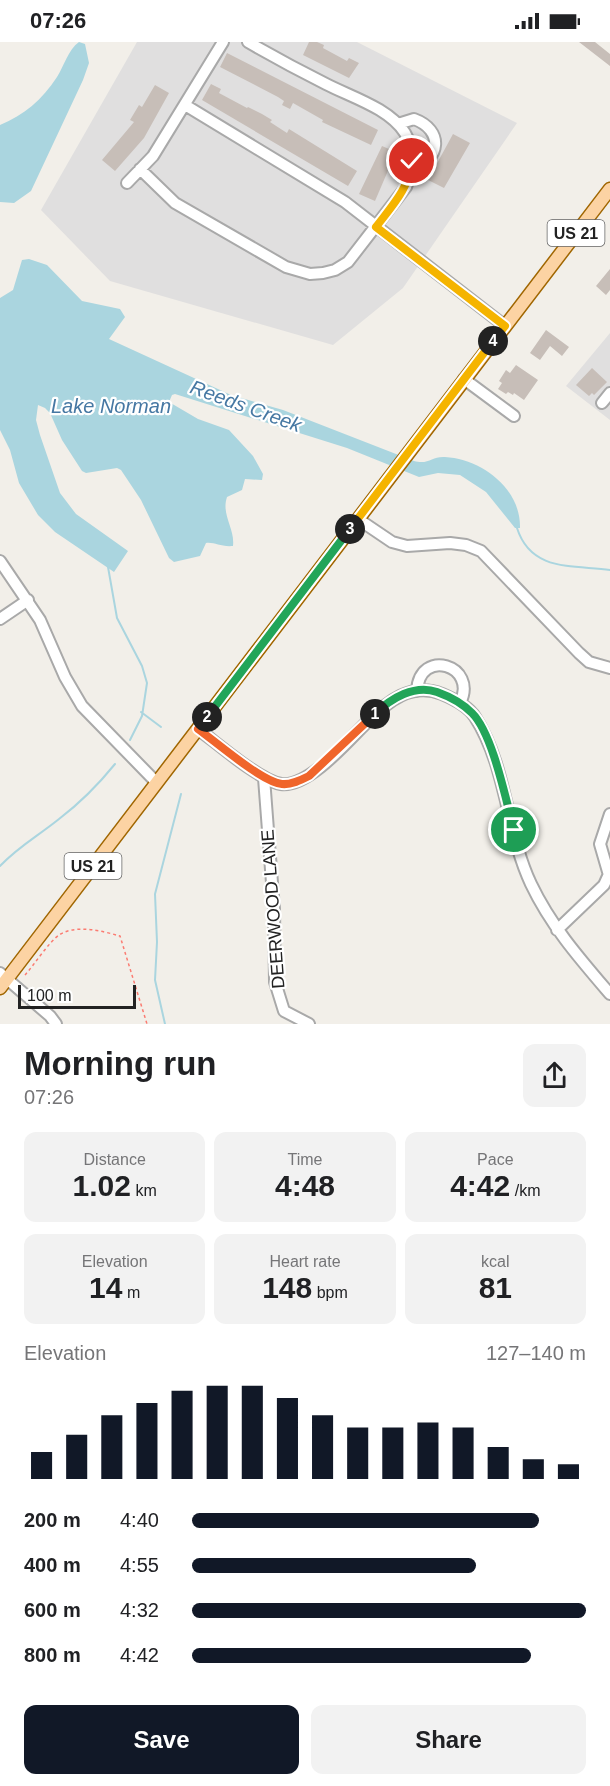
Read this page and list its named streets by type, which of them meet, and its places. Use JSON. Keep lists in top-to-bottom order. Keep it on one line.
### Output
{"streets":{"main road":["US 21"],"street":["DEERWOOD LANE"]},"water":["Lake Norman","Reeds Creek"],"scale_bar":"100 m","page":{"status":"07:26","pins":["4","3","1","2"],"scale":"100 m","heading":["Morning run","07:26"],"stats":[["Distance","1.02 km"],["Time","4:48"],["Pace","4:42 /km"],["Elevation","14 m"],["Heart rate","148 bpm"],["kcal","81"]],"chart":["Elevation","127–140 m"],"list":[{"name":"200 m","note":"4:40"},{"name":"400 m","note":"4:55"},{"name":"600 m","note":"4:32"},{"name":"800 m","note":"4:42"}],"buttons":["Save","Share"]}}
